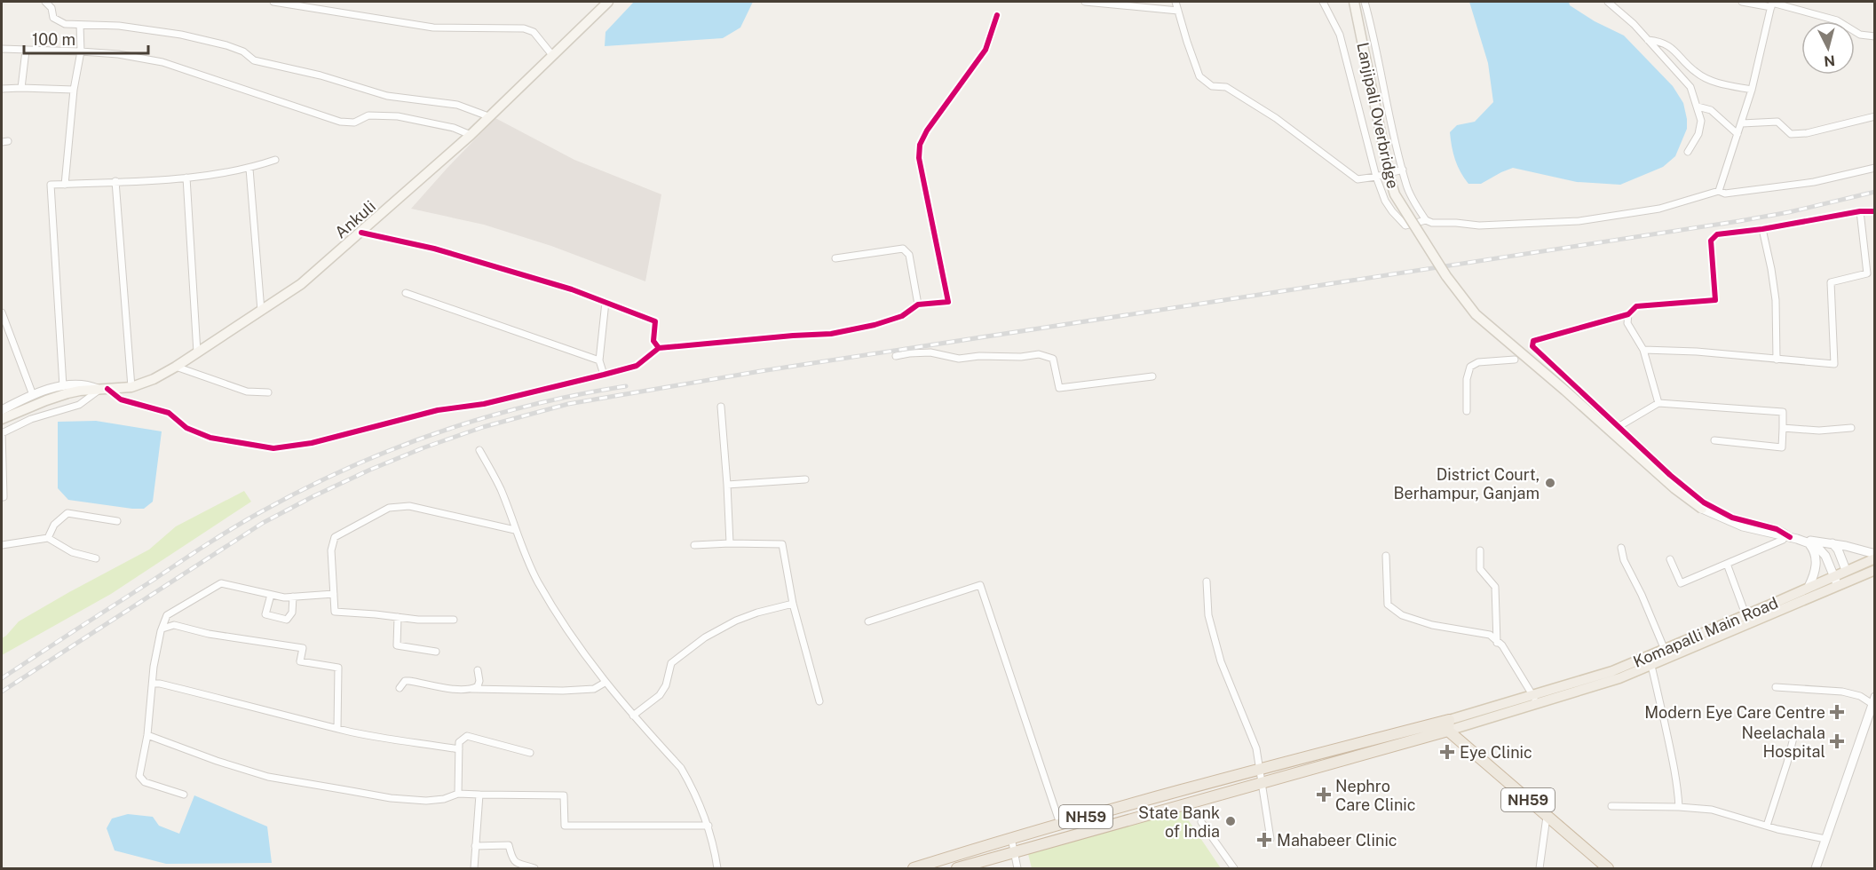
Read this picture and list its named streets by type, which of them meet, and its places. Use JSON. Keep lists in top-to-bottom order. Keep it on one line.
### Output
{"streets":{"highway":["NH59"],"main road":["Lanjipali Overbridge","Ankuli","Komapalli Main Road"]},"crossings":[["Lanjipali Overbridge","Komapalli Main Road"]],"places":{"other":["District Court, Berhampur, Ganjam","State Bank of India"],"health":["Modern Eye Care Centre","Neelachala Hospital","Eye Clinic","Nephro Care Clinic","Mahabeer Clinic"]},"scale_bar":"100 m","north":"bottom"}
